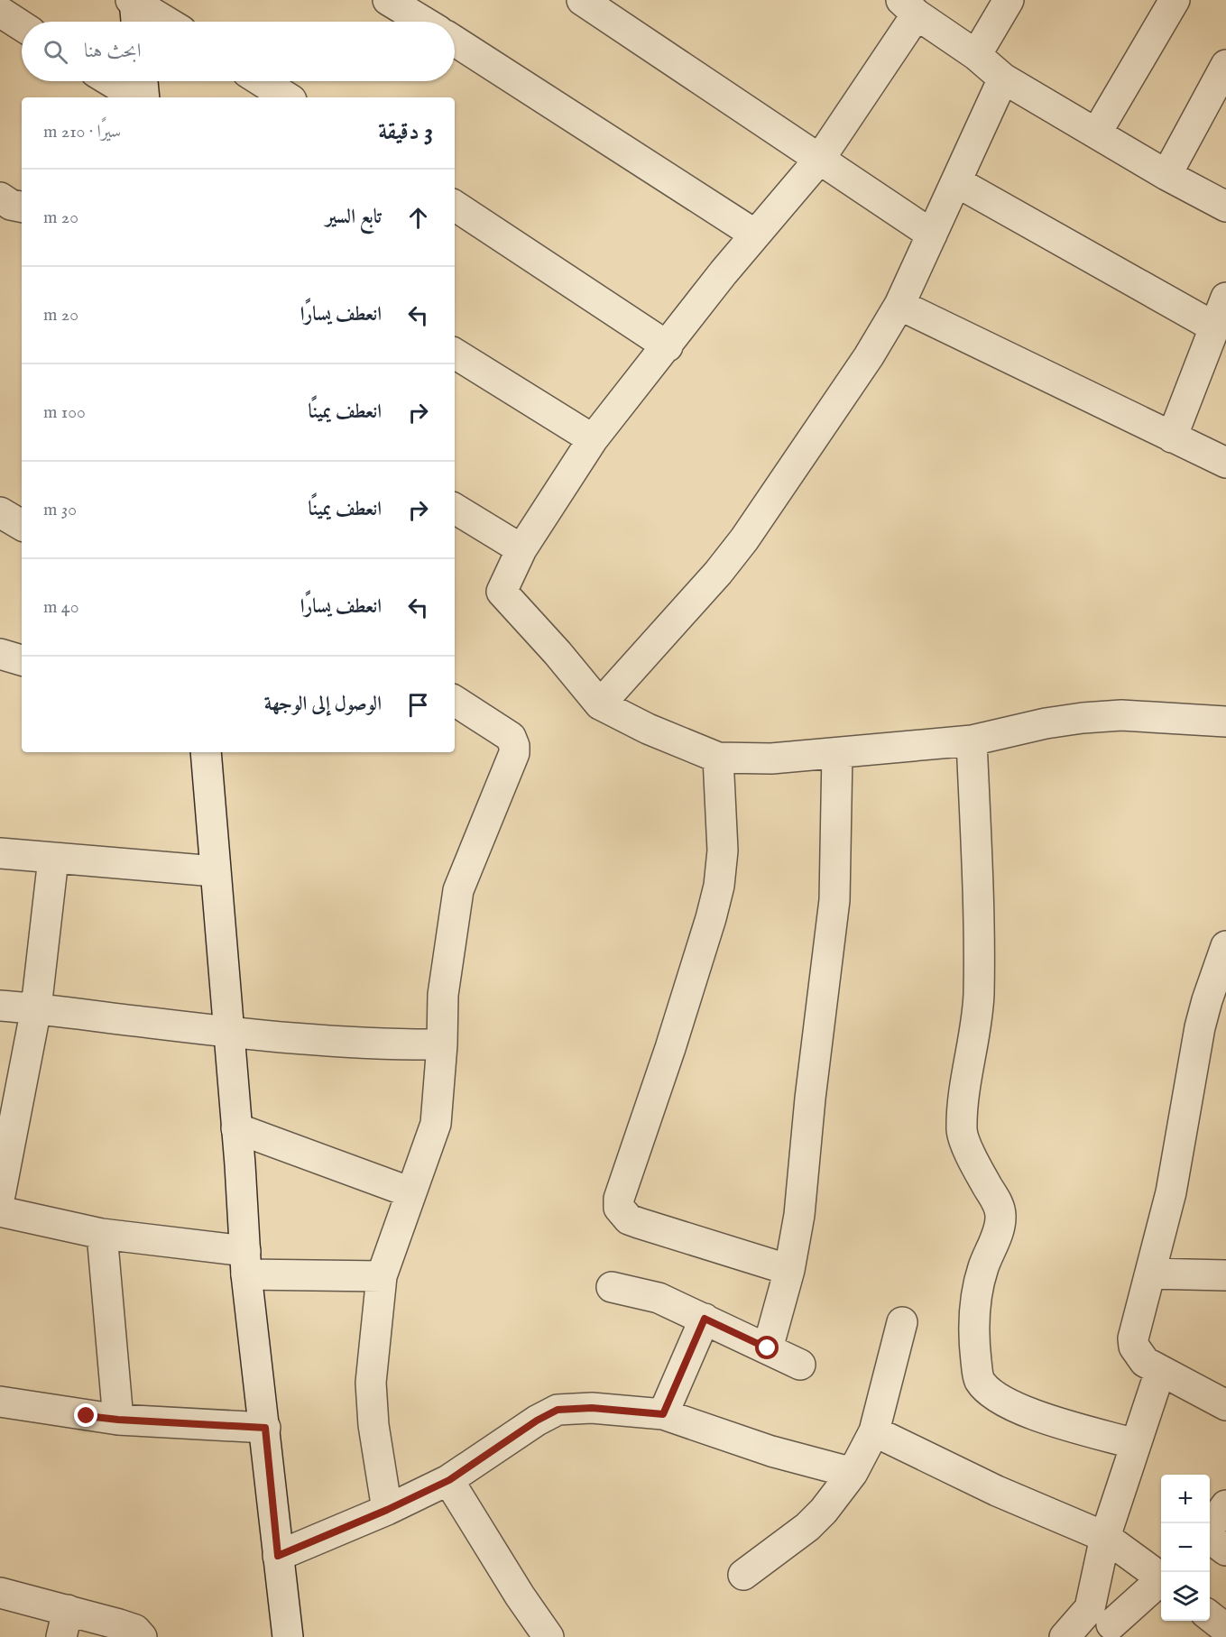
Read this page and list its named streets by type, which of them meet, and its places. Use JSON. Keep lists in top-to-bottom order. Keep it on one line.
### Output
{"page":{"search":"ابحث هنا","heading":["3 دقيقة","سيرًا · 210 m"],"list":[["تابع السير","20 m"],["انعطف يسارًا","20 m"],["انعطف يمينًا","100 m"],["انعطف يمينًا","30 m"],["انعطف يسارًا","40 m"],"الوصول إلى الوجهة"],"map_buttons":["+","−"]}}
